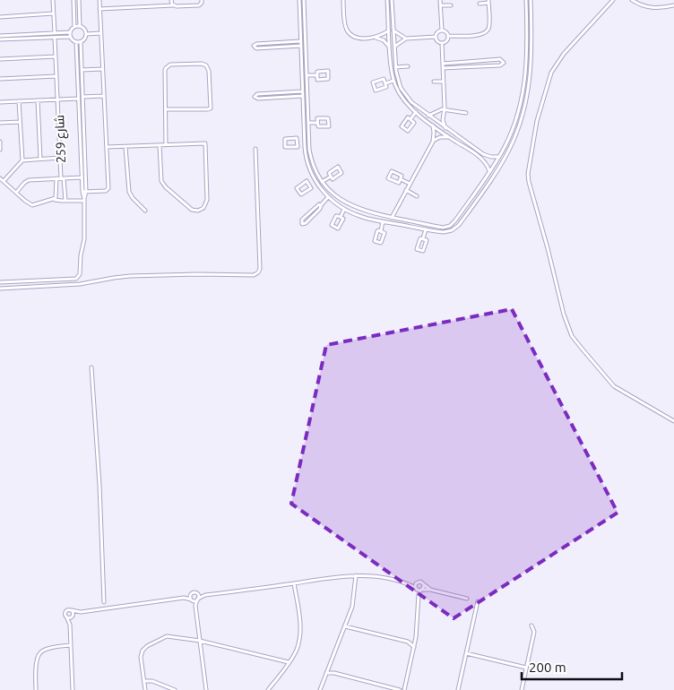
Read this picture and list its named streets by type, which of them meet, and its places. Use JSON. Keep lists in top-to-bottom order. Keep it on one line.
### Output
{"streets":{"street":["شارع 259"]},"scale_bar":"200 m"}
